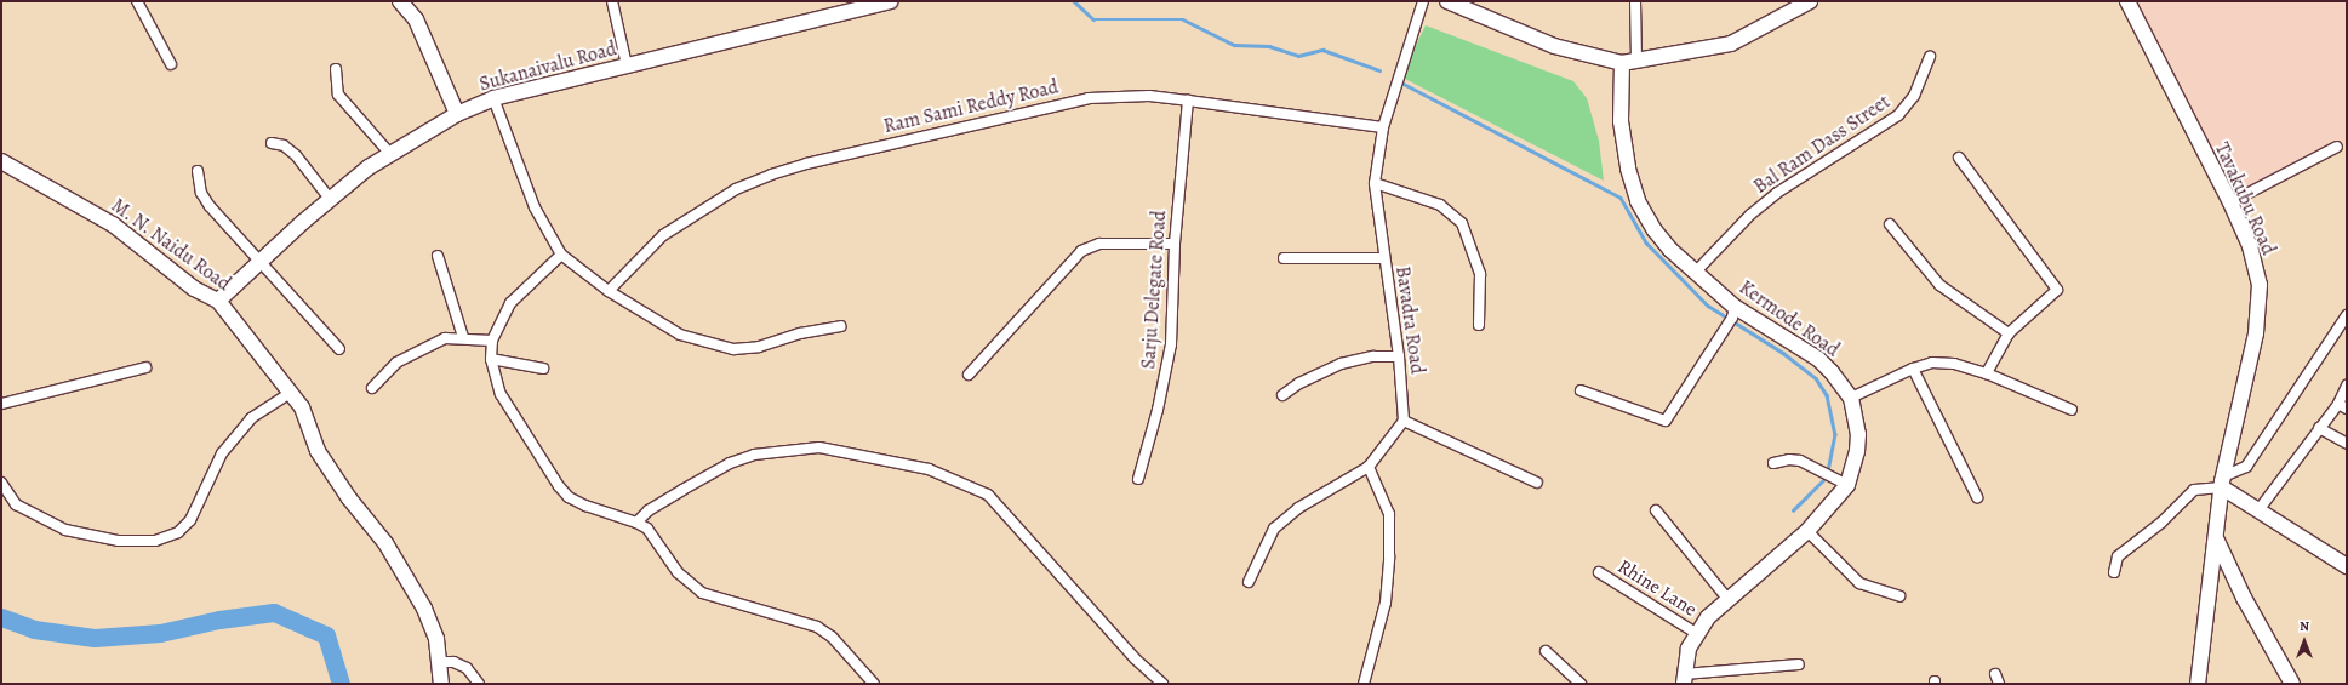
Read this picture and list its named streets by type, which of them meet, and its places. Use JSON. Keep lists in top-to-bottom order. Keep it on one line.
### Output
{"streets":{"main road":["Sukanaivalu Road","Tavakubu Road","M. N. Naidu Road","Kermode Road"],"street":["Ram Sami Reddy Road","Bal Ram Dass Street","Sarju Delegate Road","Bavadra Road","Rhine Lane"]},"crossings":[["Sukanaivalu Road","M. N. Naidu Road"],["Ram Sami Reddy Road","Sarju Delegate Road"],["Ram Sami Reddy Road","Bavadra Road"],["Bal Ram Dass Street","Kermode Road"]],"north":"top"}
